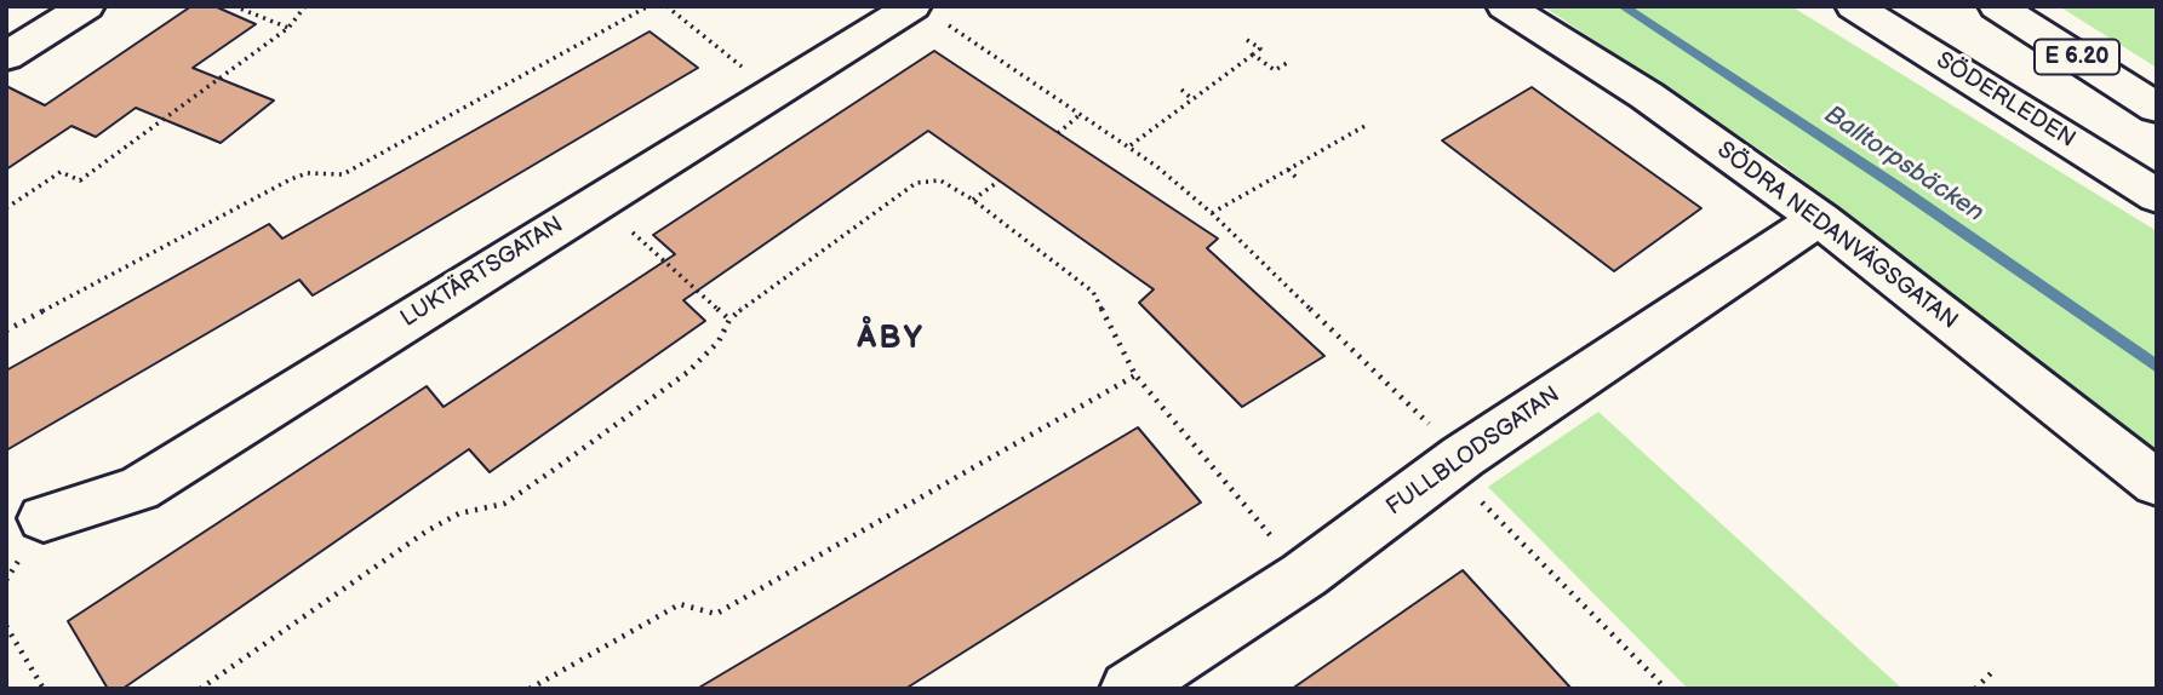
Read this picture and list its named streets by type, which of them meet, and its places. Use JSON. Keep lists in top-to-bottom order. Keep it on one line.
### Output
{"streets":{"main road":["E 6.20","SÖDERLEDEN","SÖDRA NEDANVÄGSGATAN","LUKTÄRTSGATAN","FULLBLODSGATAN"]},"crossings":[["SÖDRA NEDANVÄGSGATAN","FULLBLODSGATAN"]],"districts":["ÅBY"],"water":["Balltorpsbäcken"]}
